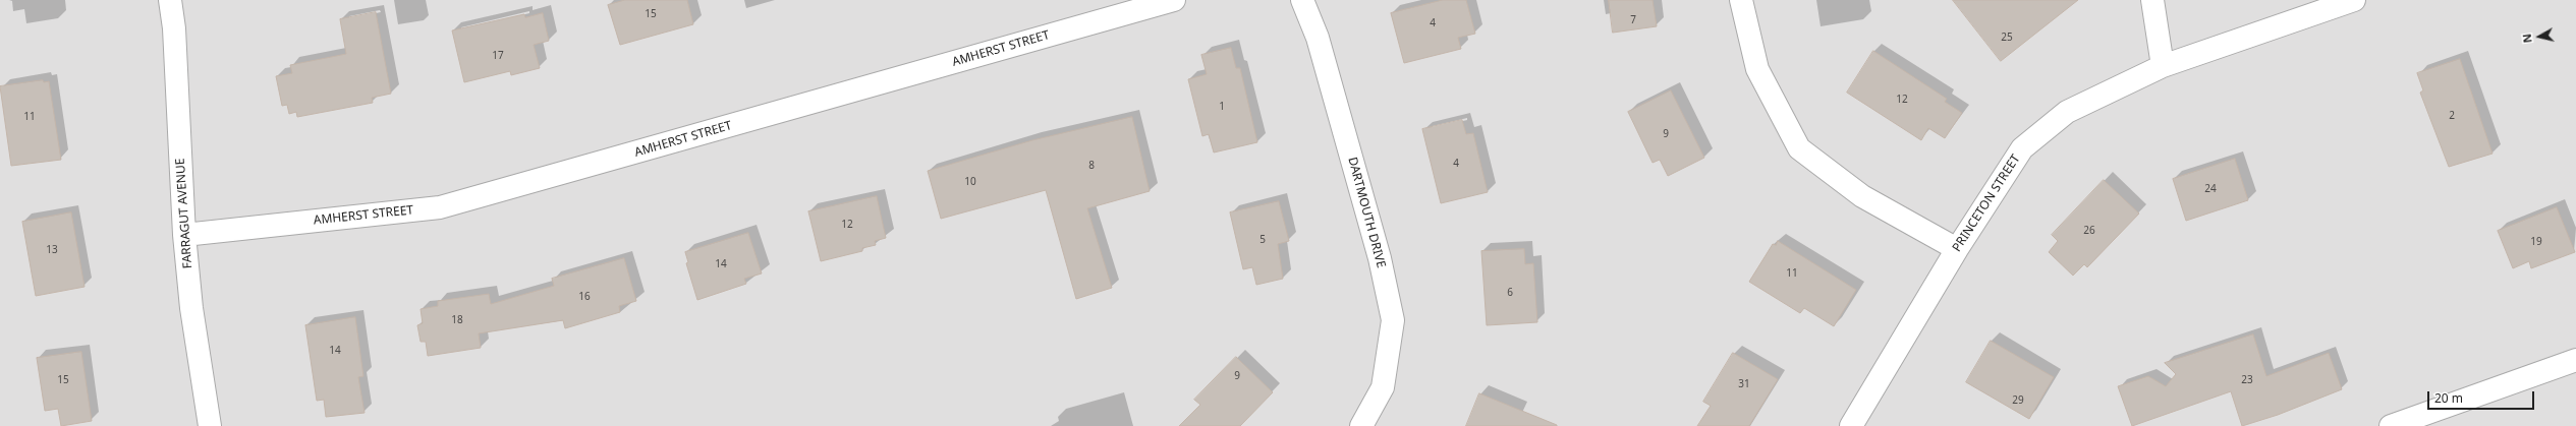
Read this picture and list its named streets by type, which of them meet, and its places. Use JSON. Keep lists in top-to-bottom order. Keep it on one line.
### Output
{"streets":{"street":["AMHERST STREET","PRINCETON STREET","DARTMOUTH DRIVE","FARRAGUT AVENUE"]},"crossings":[["AMHERST STREET","FARRAGUT AVENUE"]],"house_numbers":["15","7","4","25","17","12","1","2","11","9","4","8","10","24","12","26","5","19","13","14","11","6","16","18","14","9","15","23","31","29"],"scale_bar":"20 m","north":"left"}
